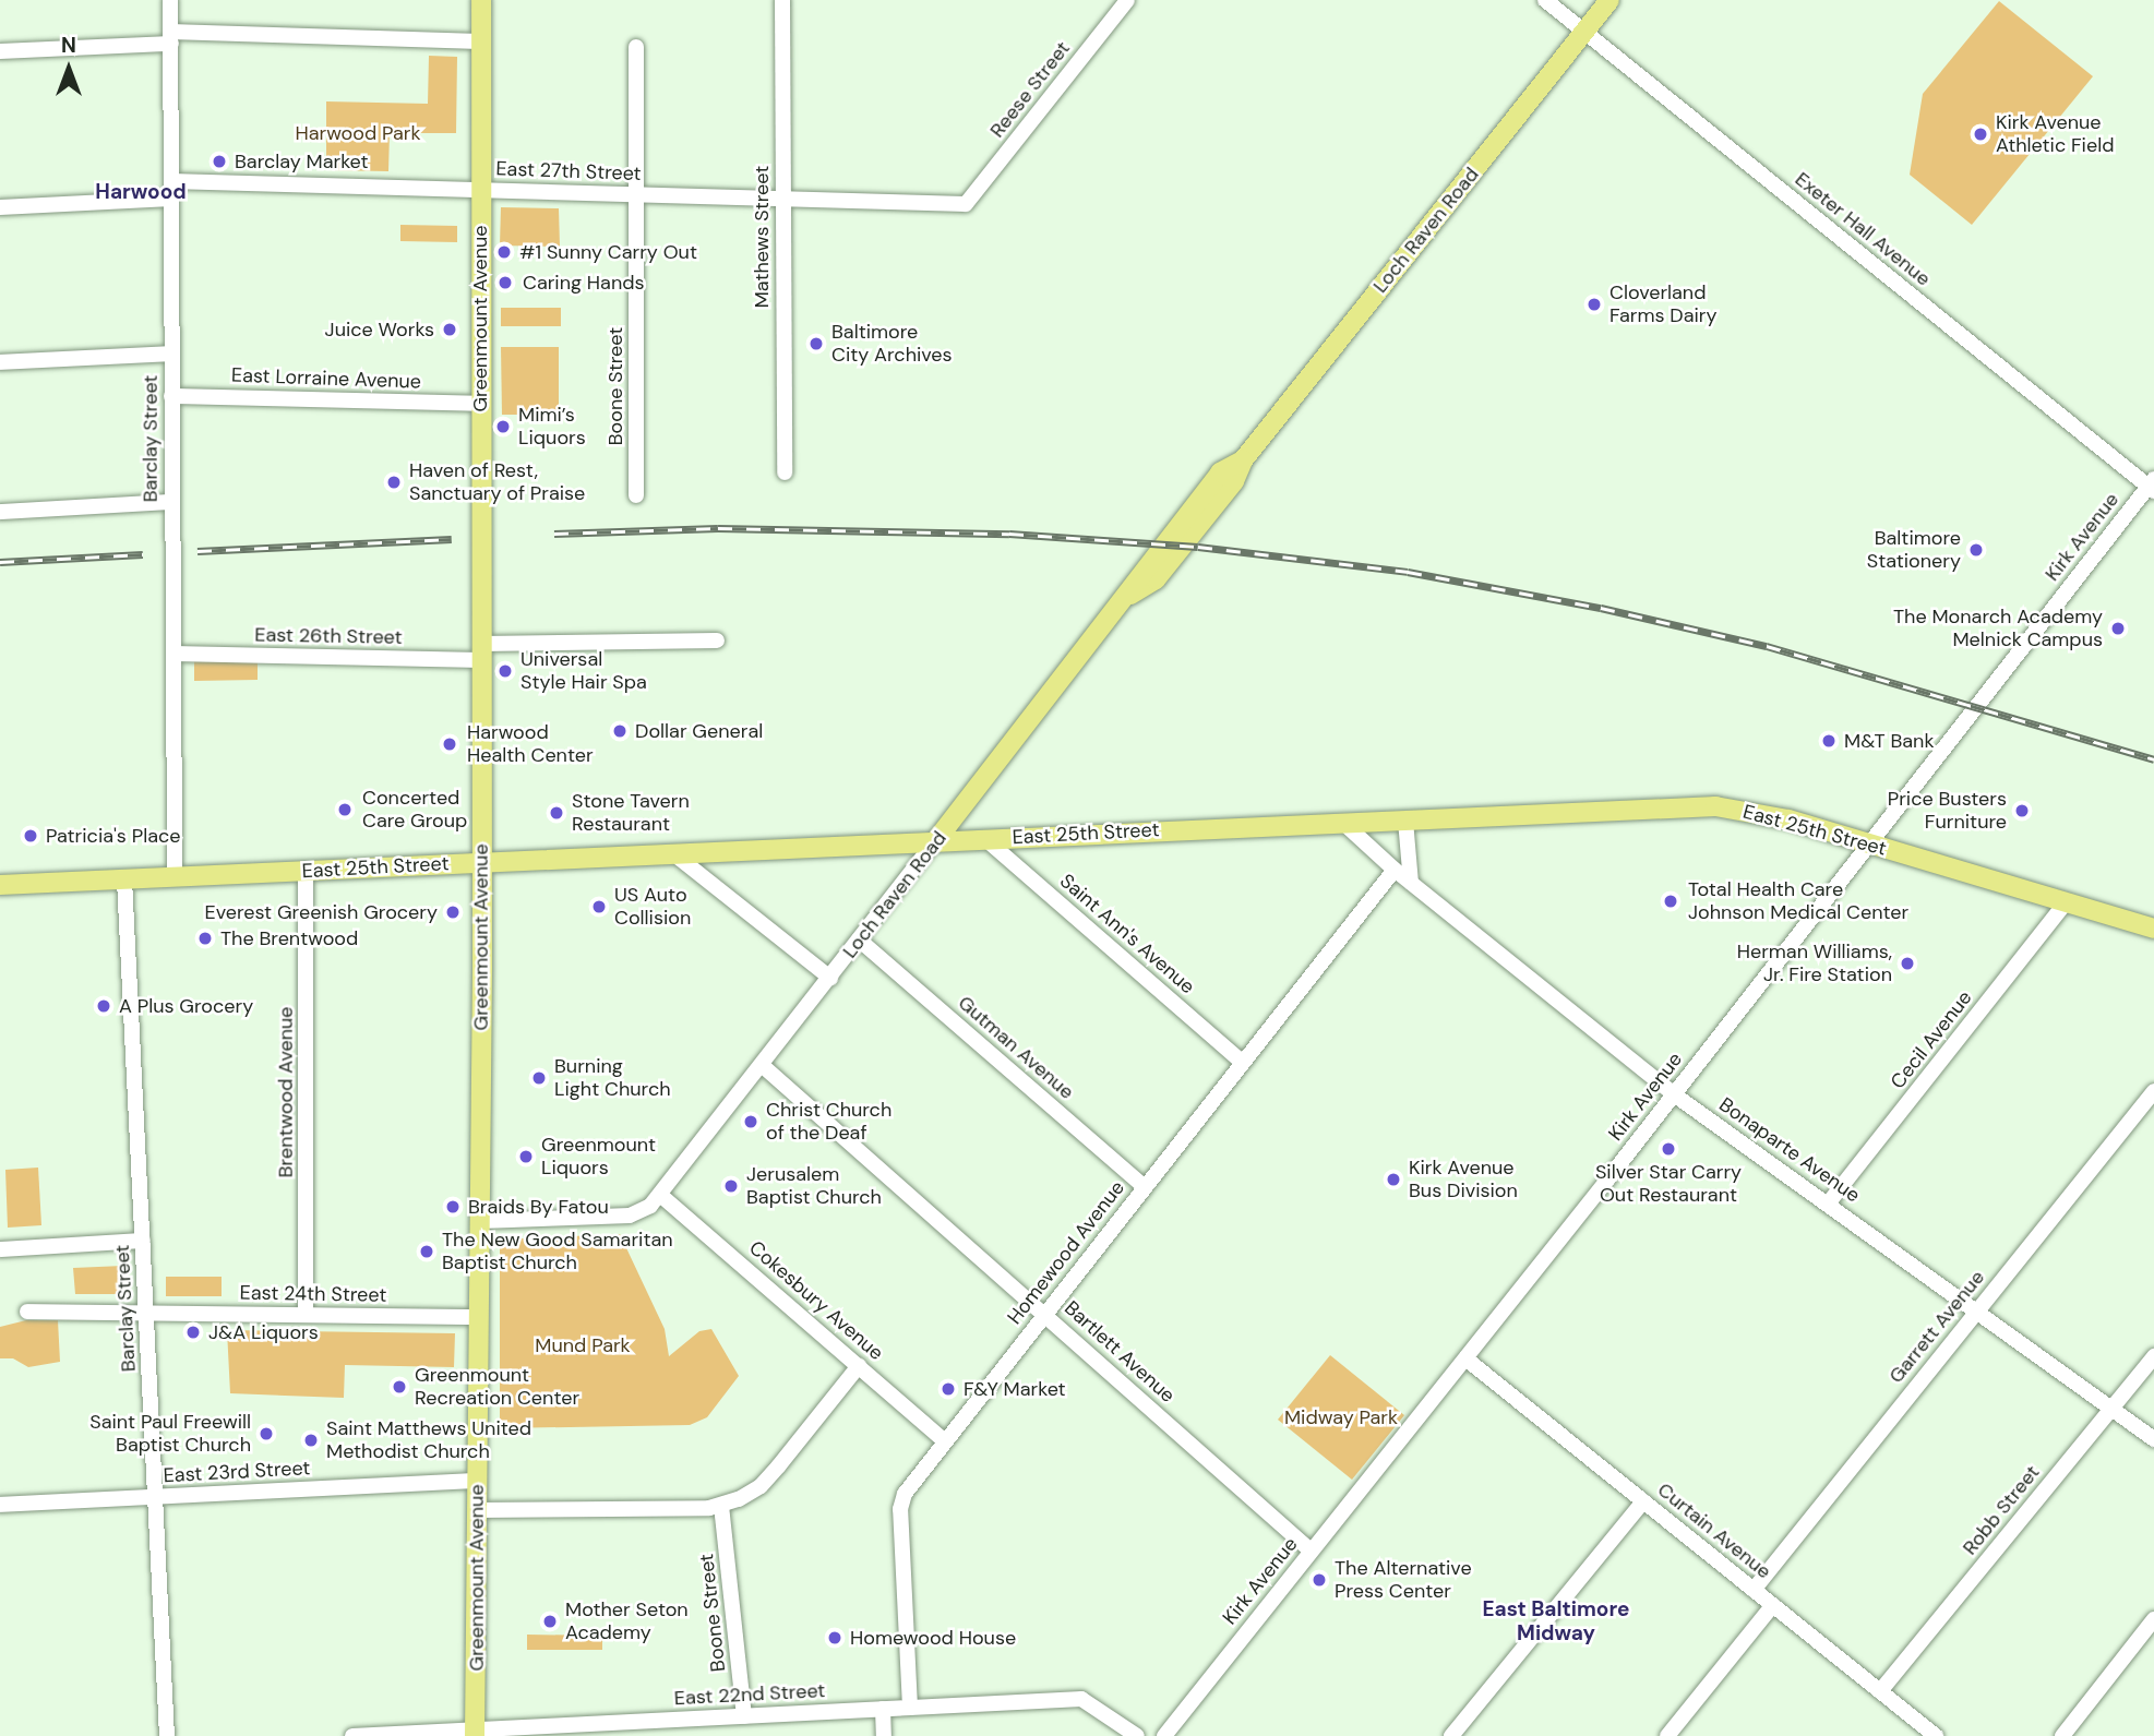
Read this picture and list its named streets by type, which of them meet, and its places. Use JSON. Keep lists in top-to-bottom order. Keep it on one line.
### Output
{"streets":{"main road":["Loch Raven Road","Greenmount Avenue","East 25th Street"],"street":["Reese Street","East 27th Street","Exeter Hall Avenue","Mathews Street","East Lorraine Avenue","Boone Street","Barclay Street","Kirk Avenue","East 26th Street","Saint Ann's Avenue","Cecil Avenue","Gutman Avenue","Brentwood Avenue","Bonaparte Avenue","Homewood Avenue","East 24th Street","Cokesbury Avenue","Garrett Avenue","Bartlett Avenue","East 23rd Street","Robb Street","Curtain Avenue","East 22nd Street"]},"crossings":[["Reese Street","East 27th Street"],["East 27th Street","Mathews Street"],["East 27th Street","Greenmount Avenue"],["East 27th Street","Boone Street"],["East 27th Street","Barclay Street"],["Exeter Hall Avenue","Loch Raven Road"],["Exeter Hall Avenue","Kirk Avenue"],["Loch Raven Road","East 25th Street"],["Loch Raven Road","Gutman Avenue"],["Loch Raven Road","Cokesbury Avenue"],["Loch Raven Road","Bartlett Avenue"],["Greenmount Avenue","East Lorraine Avenue"],["Greenmount Avenue","East 26th Street"],["Greenmount Avenue","East 25th Street"],["Greenmount Avenue","East 24th Street"],["Greenmount Avenue","East 23rd Street"],["Greenmount Avenue","East 22nd Street"],["East Lorraine Avenue","Barclay Street"],["Boone Street","East 22nd Street"],["Barclay Street","East 26th Street"],["Barclay Street","East 25th Street"],["Barclay Street","East 24th Street"],["Barclay Street","East 23rd Street"],["Kirk Avenue","East 25th Street"],["Kirk Avenue","Bonaparte Avenue"],["Kirk Avenue","Bartlett Avenue"],["Kirk Avenue","Curtain Avenue"],["East 25th Street","Saint Ann's Avenue"],["East 25th Street","Cecil Avenue"],["East 25th Street","Brentwood Avenue"],["East 25th Street","Bonaparte Avenue"],["Saint Ann's Avenue","Homewood Avenue"],["Cecil Avenue","Bonaparte Avenue"],["Gutman Avenue","Homewood Avenue"],["Brentwood Avenue","East 24th Street"],["Bonaparte Avenue","Homewood Avenue"],["Bonaparte Avenue","Garrett Avenue"],["Bonaparte Avenue","Robb Street"],["Homewood Avenue","Cokesbury Avenue"],["Homewood Avenue","Bartlett Avenue"],["Homewood Avenue","East 22nd Street"],["Garrett Avenue","Curtain Avenue"],["Robb Street","Curtain Avenue"]],"districts":["Harwood","East Baltimore Midway"],"parks":["Harwood Park","Mund Park","Midway Park"],"places":["Kirk Avenue Athletic Field","Barclay Market","#1 Sunny Carry Out","Caring Hands","Cloverland Farms Dairy","Juice Works","Baltimore City Archives","Mimi’s Liquors","Haven of Rest, Sanctuary of Praise","Baltimore Stationery","The Monarch Academy Melnick Campus","Universal Style Hair Spa","Dollar General","M&T Bank","Harwood Health Center","Concerted Care Group","Price Busters Furniture","Stone Tavern Restaurant","Patricia's Place","Total Health Care Johnson Medical Center","US Auto Collision","Everest Greenish Grocery","The Brentwood","Herman Williams, Jr. Fire Station","A Plus Grocery","Burning Light Church","Christ Church of the Deaf","Silver Star Carry Out Restaurant","Greenmount Liquors","Kirk Avenue Bus Division","Jerusalem Baptist Church","Braids By Fatou","The New Good Samaritan Baptist Church","J&A Liquors","Greenmount Recreation Center","F&Y Market","Saint Paul Freewill Baptist Church","Saint Matthews United Methodist Church","The Alternative Press Center","Mother Seton Academy","Homewood House"],"north":"top"}
